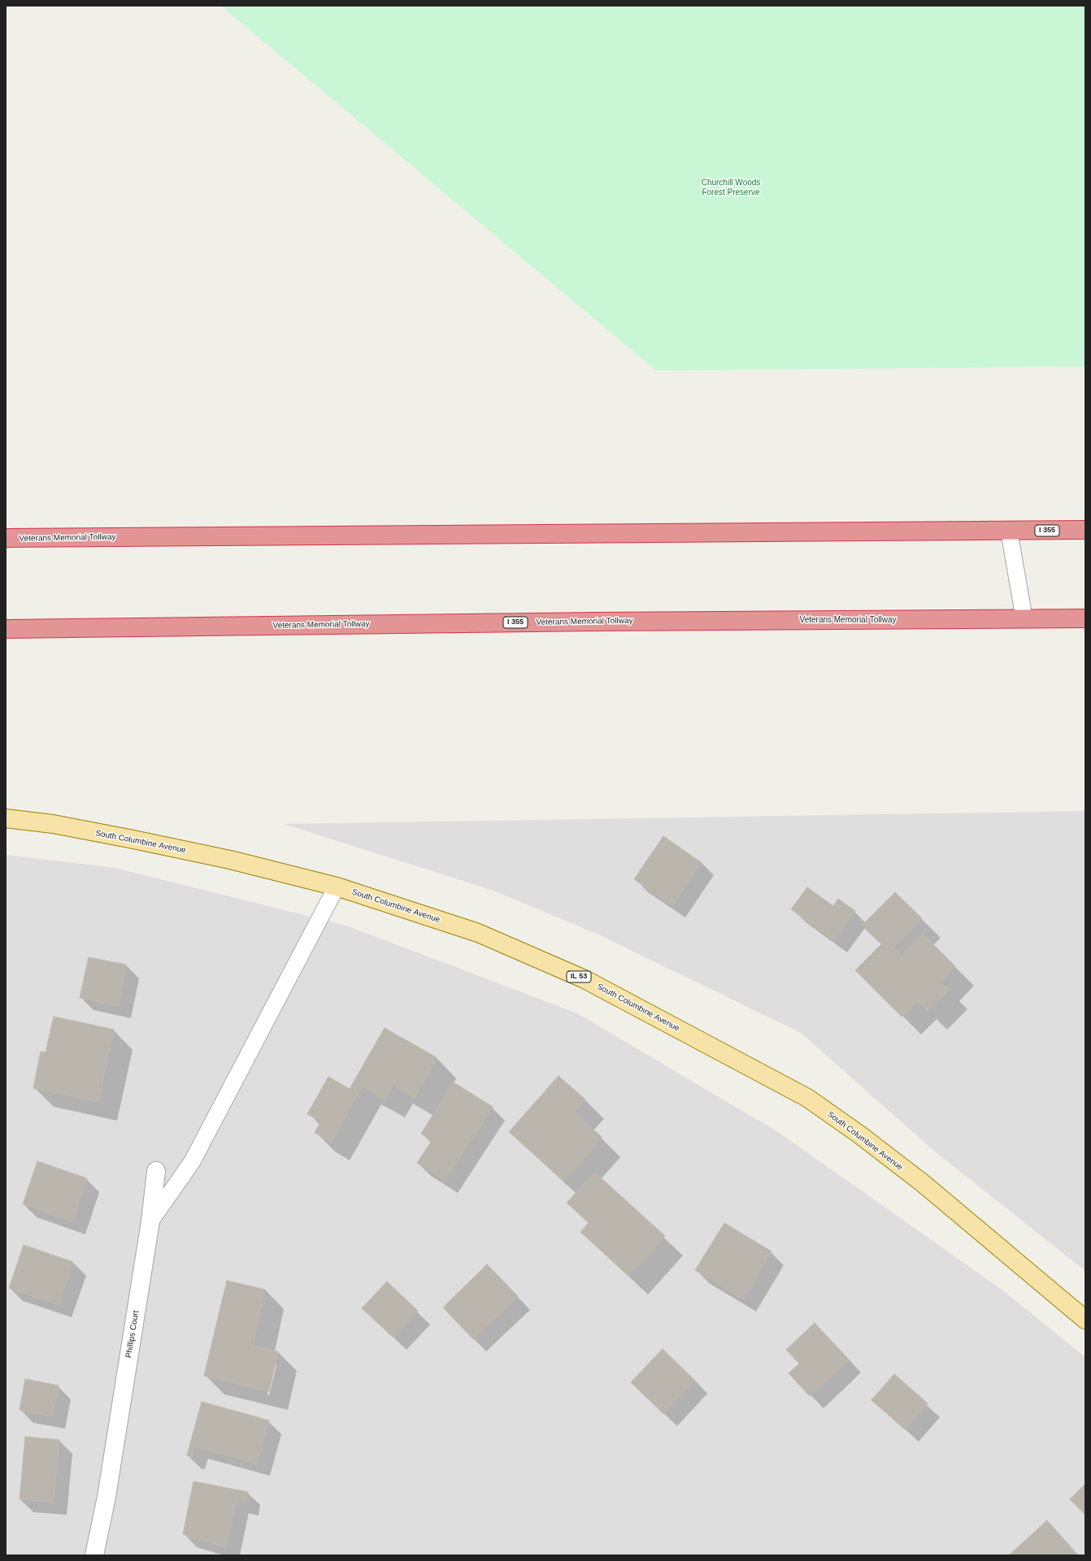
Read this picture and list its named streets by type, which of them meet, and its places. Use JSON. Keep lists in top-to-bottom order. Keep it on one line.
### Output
{"streets":{"highway":["I 355","Veterans Memorial Tollway"],"main road":["South Columbine Avenue","IL 53"],"street":["Phillips Court"]},"parks":["Churchill Woods Forest Preserve"]}
